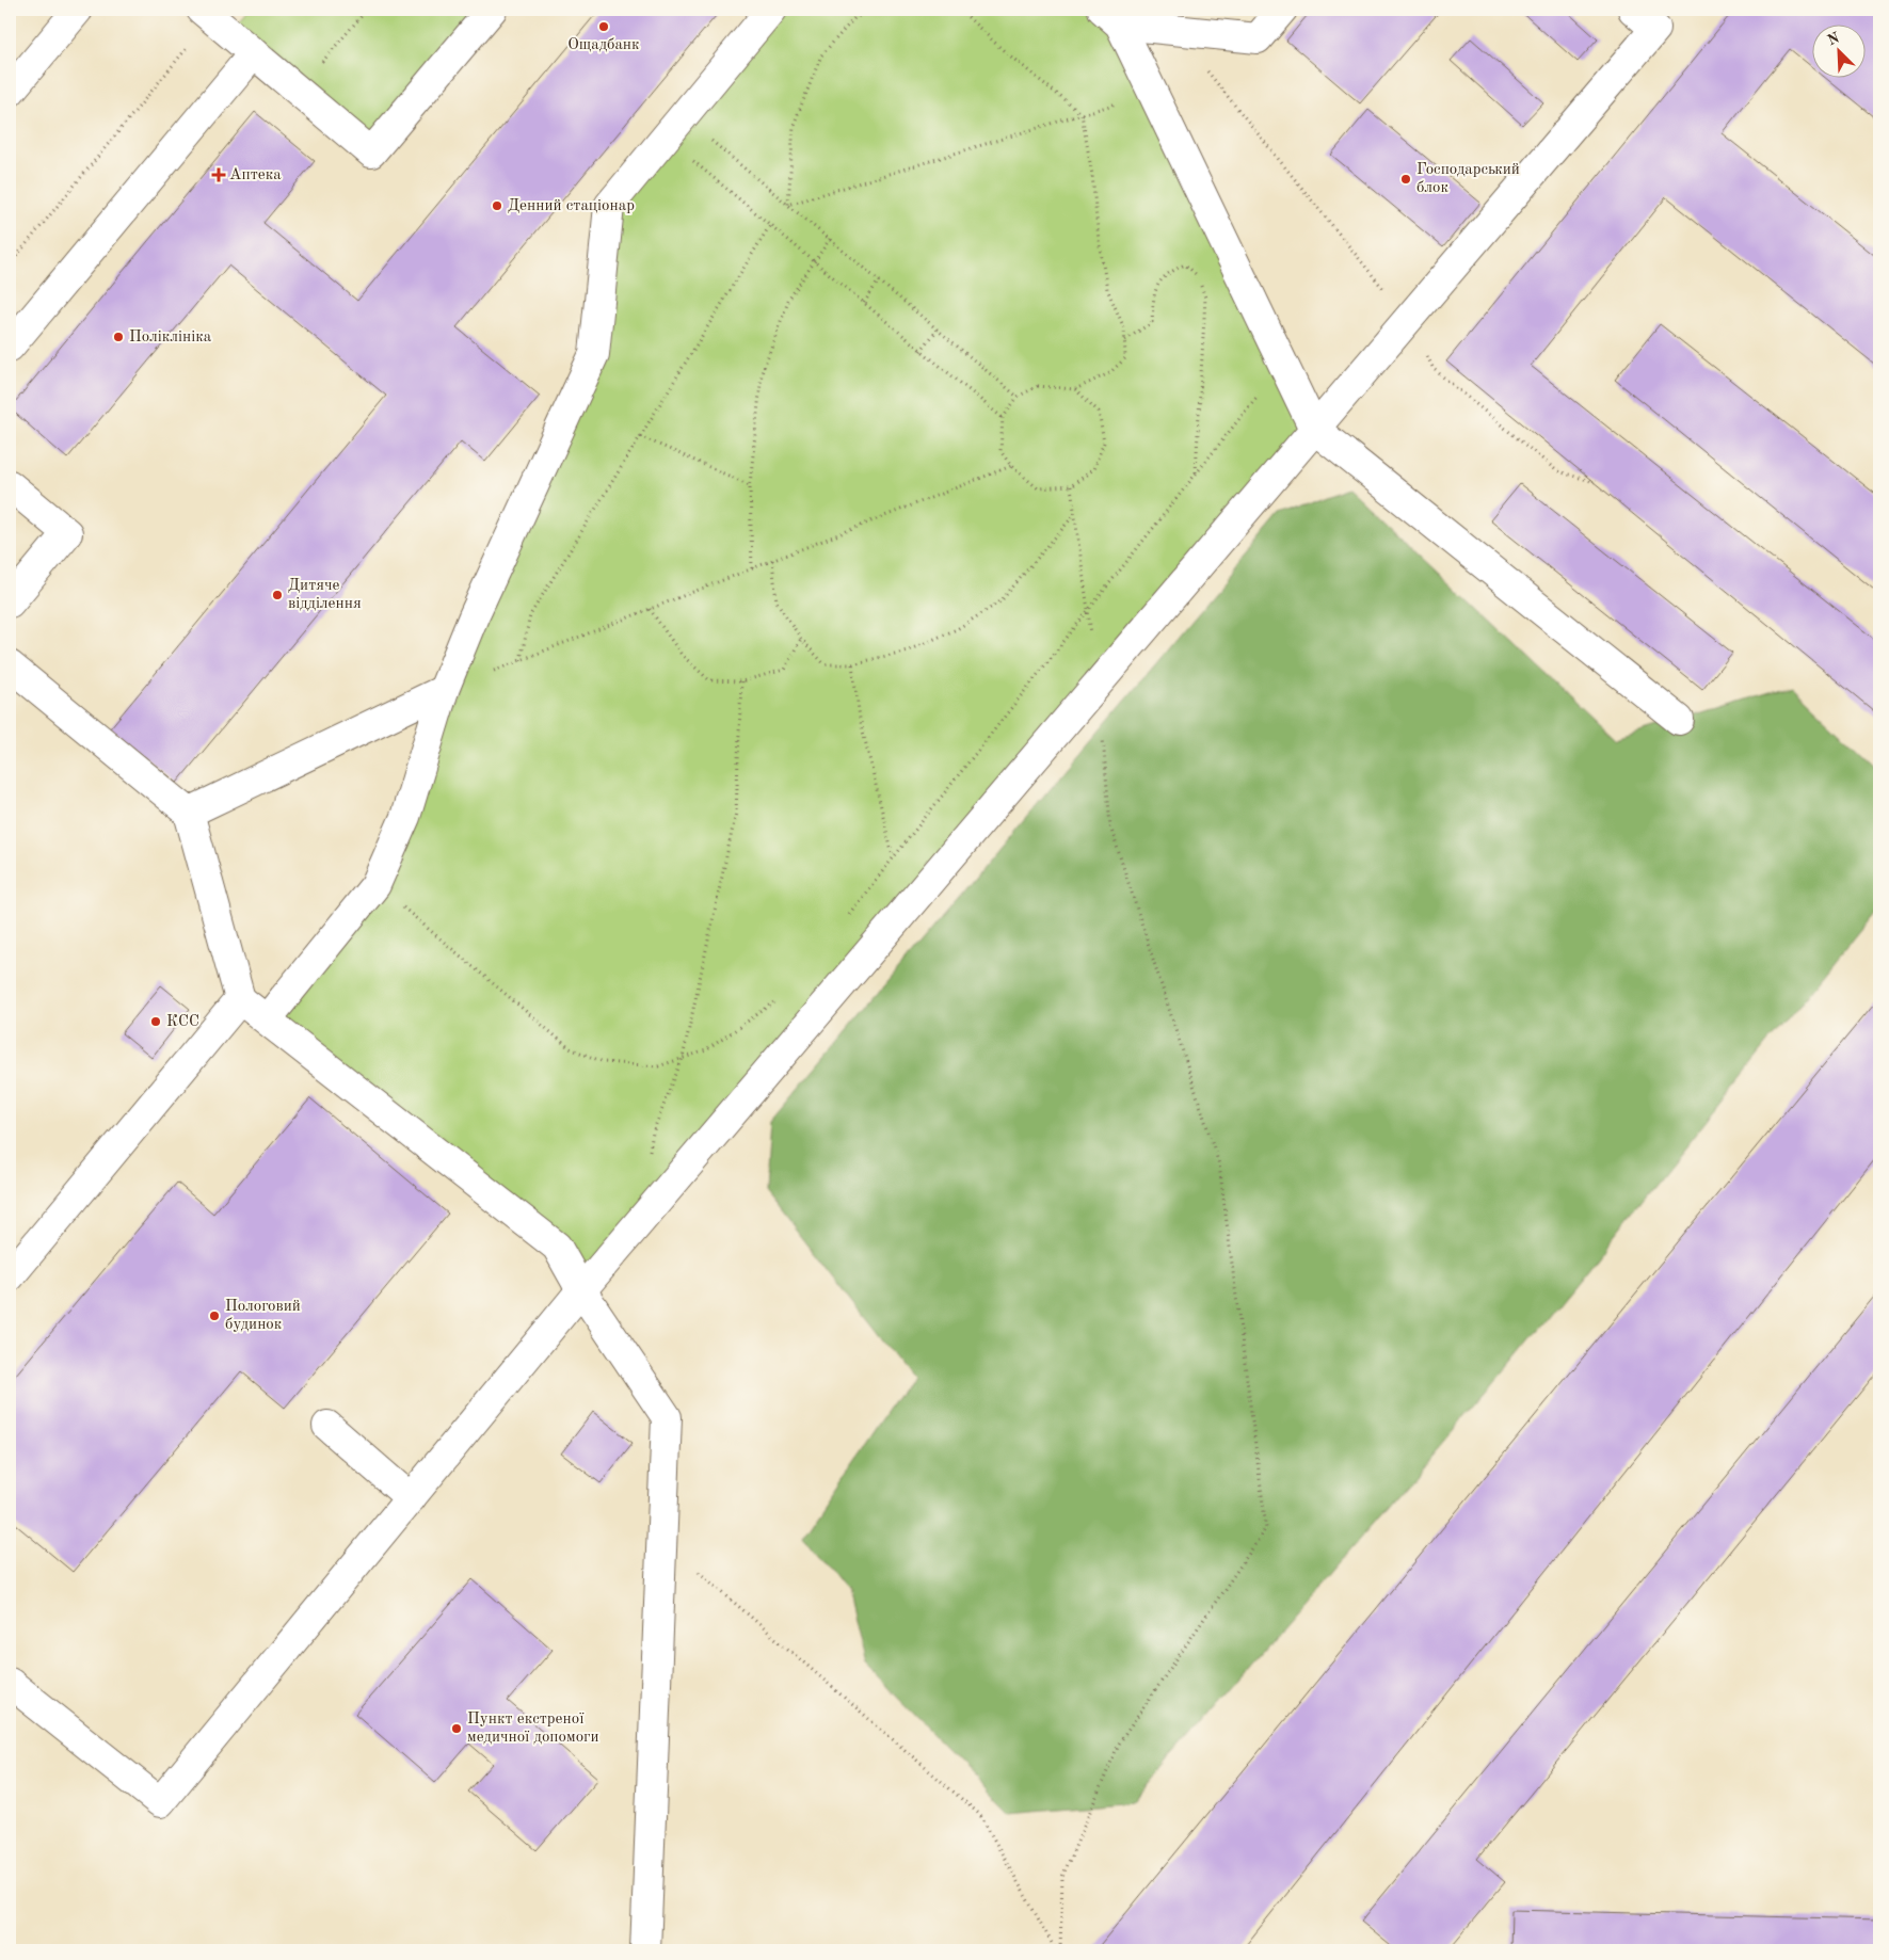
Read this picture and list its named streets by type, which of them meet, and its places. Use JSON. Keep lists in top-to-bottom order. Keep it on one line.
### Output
{"places":{"other":["Ощадбанк","Господарський блок","Денний стаціонар","Поліклініка","Дитяче відділення","КСС","Пологовий будинок","Пункт екстреної медичної допомоги"],"health":["Аптека"]},"north":"top left"}
